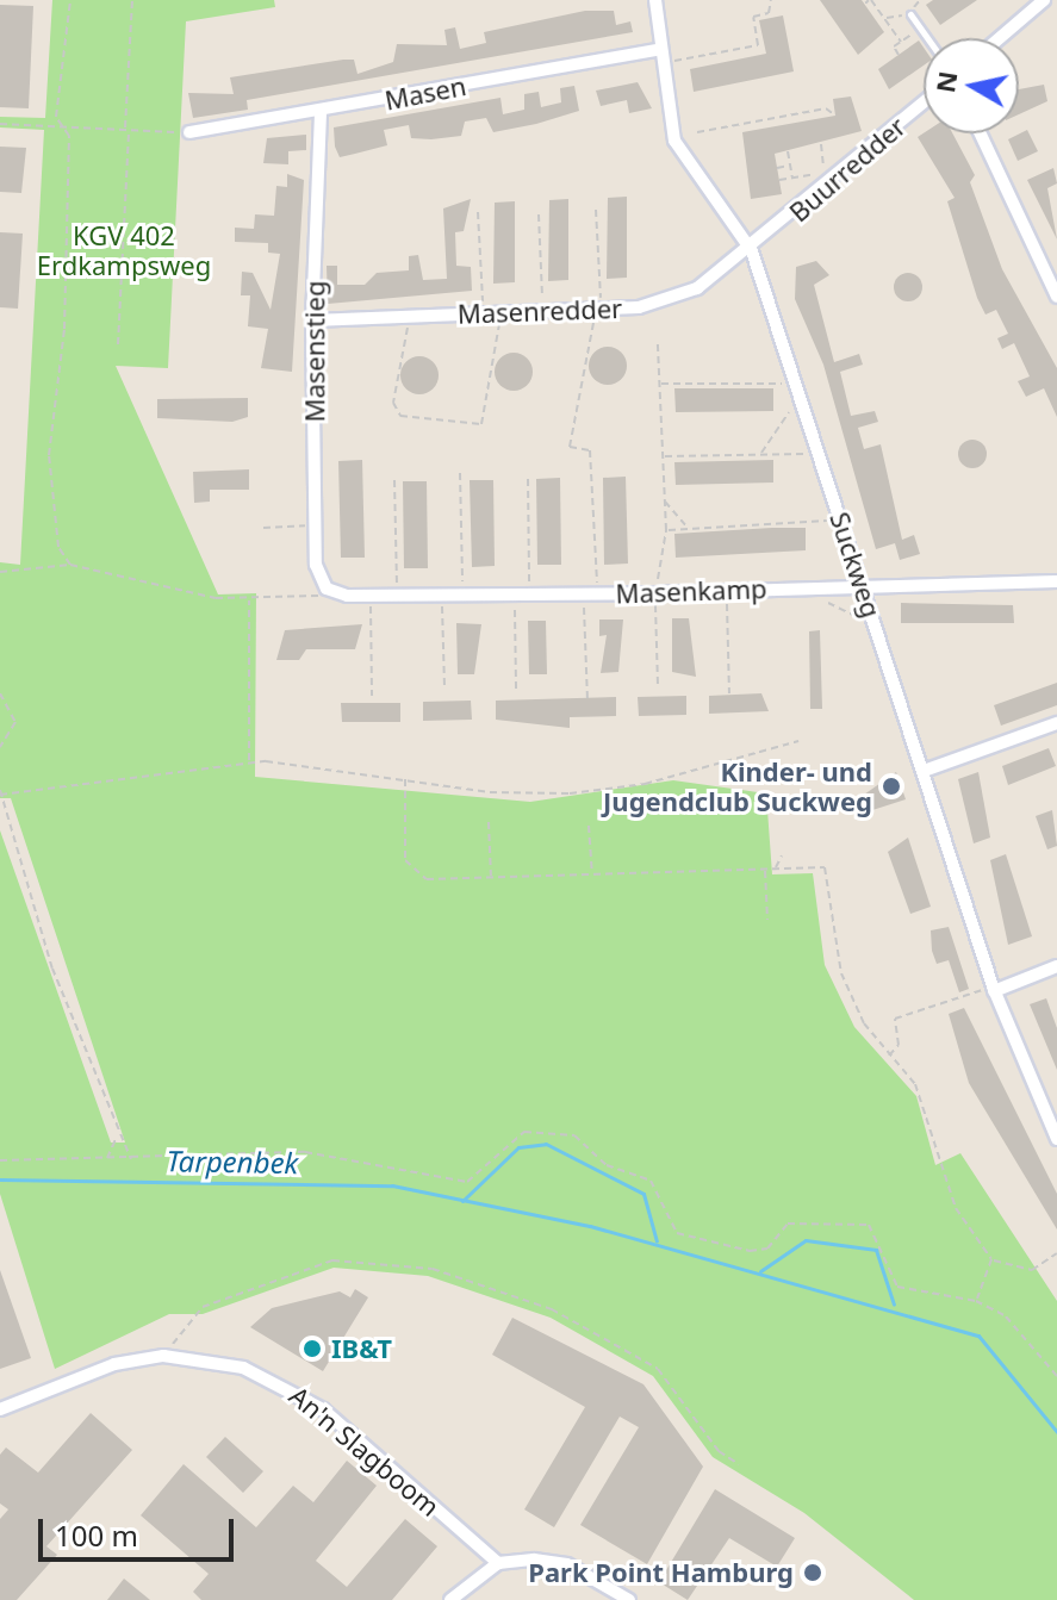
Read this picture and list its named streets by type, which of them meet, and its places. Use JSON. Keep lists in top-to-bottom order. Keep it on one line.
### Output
{"streets":{"street":["Masen","Buurredder","Masenredder","Masenstieg","Suckweg","Masenkamp","An'n Slagboom"]},"crossings":[["Masen","Masenstieg"],["Masen","Suckweg"],["Buurredder","Masenredder"],["Buurredder","Suckweg"],["Masenredder","Masenstieg"],["Masenredder","Suckweg"],["Masenstieg","Masenkamp"],["Suckweg","Masenkamp"]],"water":["Tarpenbek"],"parks":["KGV 402 Erdkampsweg"],"places":["Kinder- und Jugendclub Suckweg","IB&T","Park Point Hamburg"],"scale_bar":"100 m","north":"left"}
